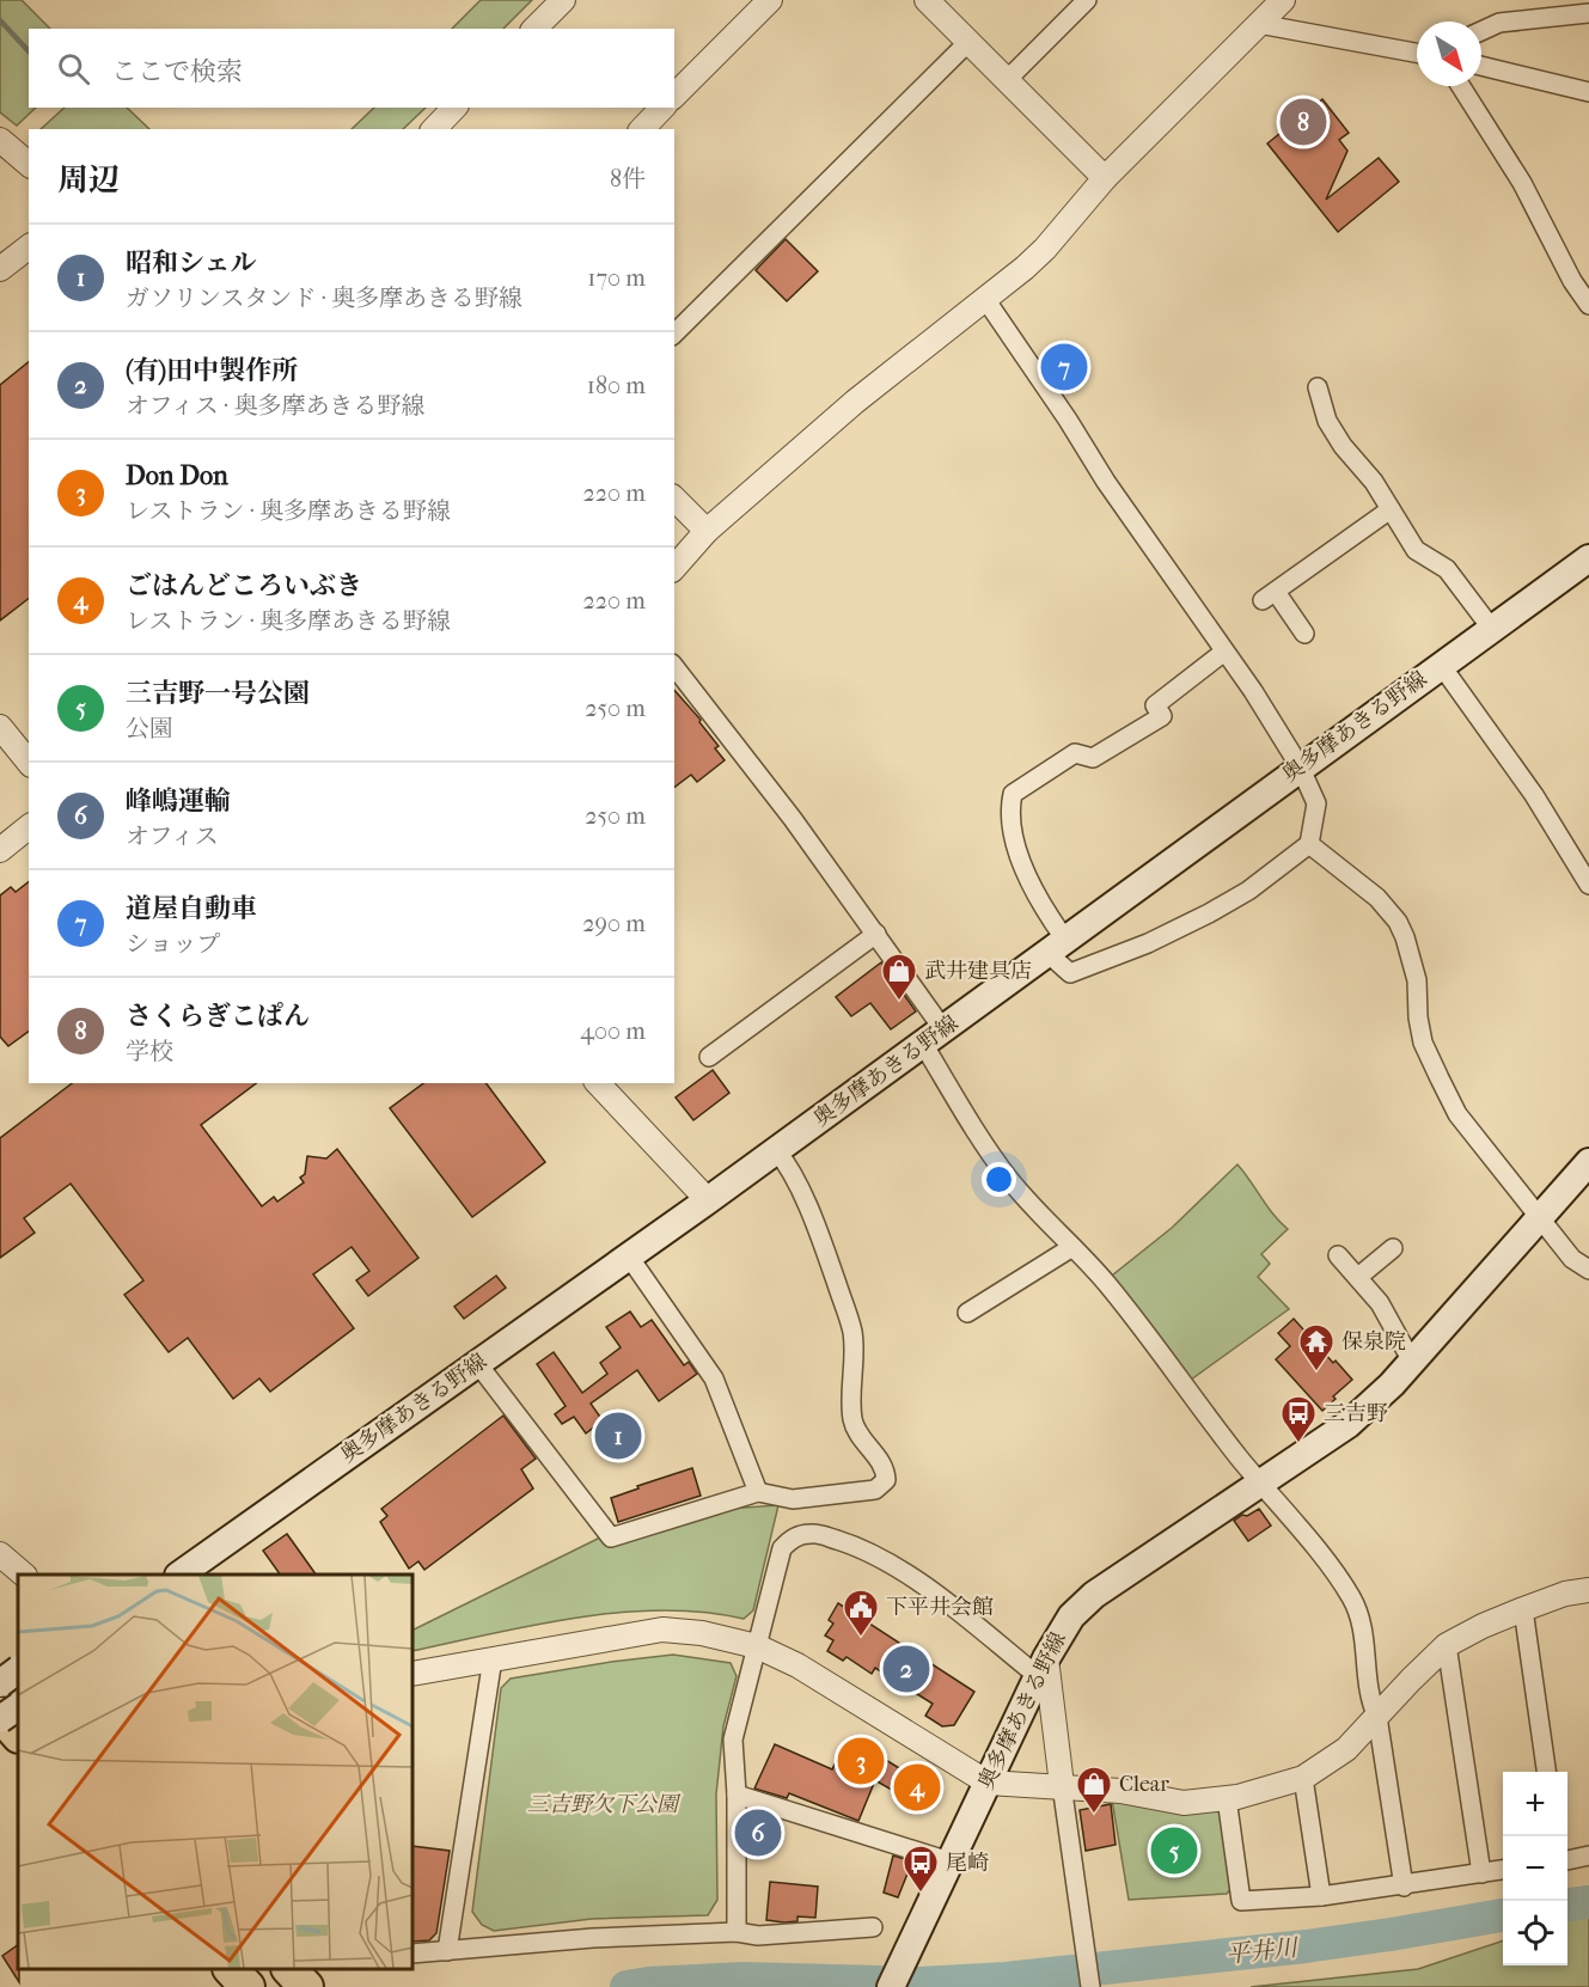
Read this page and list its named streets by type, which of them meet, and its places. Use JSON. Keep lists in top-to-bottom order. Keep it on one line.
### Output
{"streets":{"main road":["奥多摩あきる野線"]},"water":["平井川"],"parks":["三吉野欠下公園"],"places":{"shop":["武井建具店","Clear"],"temple":["保泉院"],"bus stop":["三吉野","尾崎"],"public building":["下平井会館"]},"north":"bottom right","page":{"search":"ここで検索","pins":["8","7","1","2","3","4","6","5"],"heading":["周辺","8件"],"list":[{"mark":"1","name":"昭和シェル","note":"ガソリンスタンド · 奥多摩あきる野線","value":"170 m"},{"mark":"2","name":"(有)田中製作所","note":"オフィス · 奥多摩あきる野線","value":"180 m"},{"mark":"3","name":"Don Don","note":"レストラン · 奥多摩あきる野線","value":"220 m"},{"mark":"4","name":"ごはんどころいぶき","note":"レストラン · 奥多摩あきる野線","value":"220 m"},{"mark":"5","name":"三吉野一号公園","note":"公園","value":"250 m"},{"mark":"6","name":"峰嶋運輸","note":"オフィス","value":"250 m"},{"mark":"7","name":"道屋自動車","note":"ショップ","value":"290 m"},{"mark":"8","name":"さくらぎこぱん","note":"学校","value":"400 m"}],"map_buttons":["+","−"]}}
